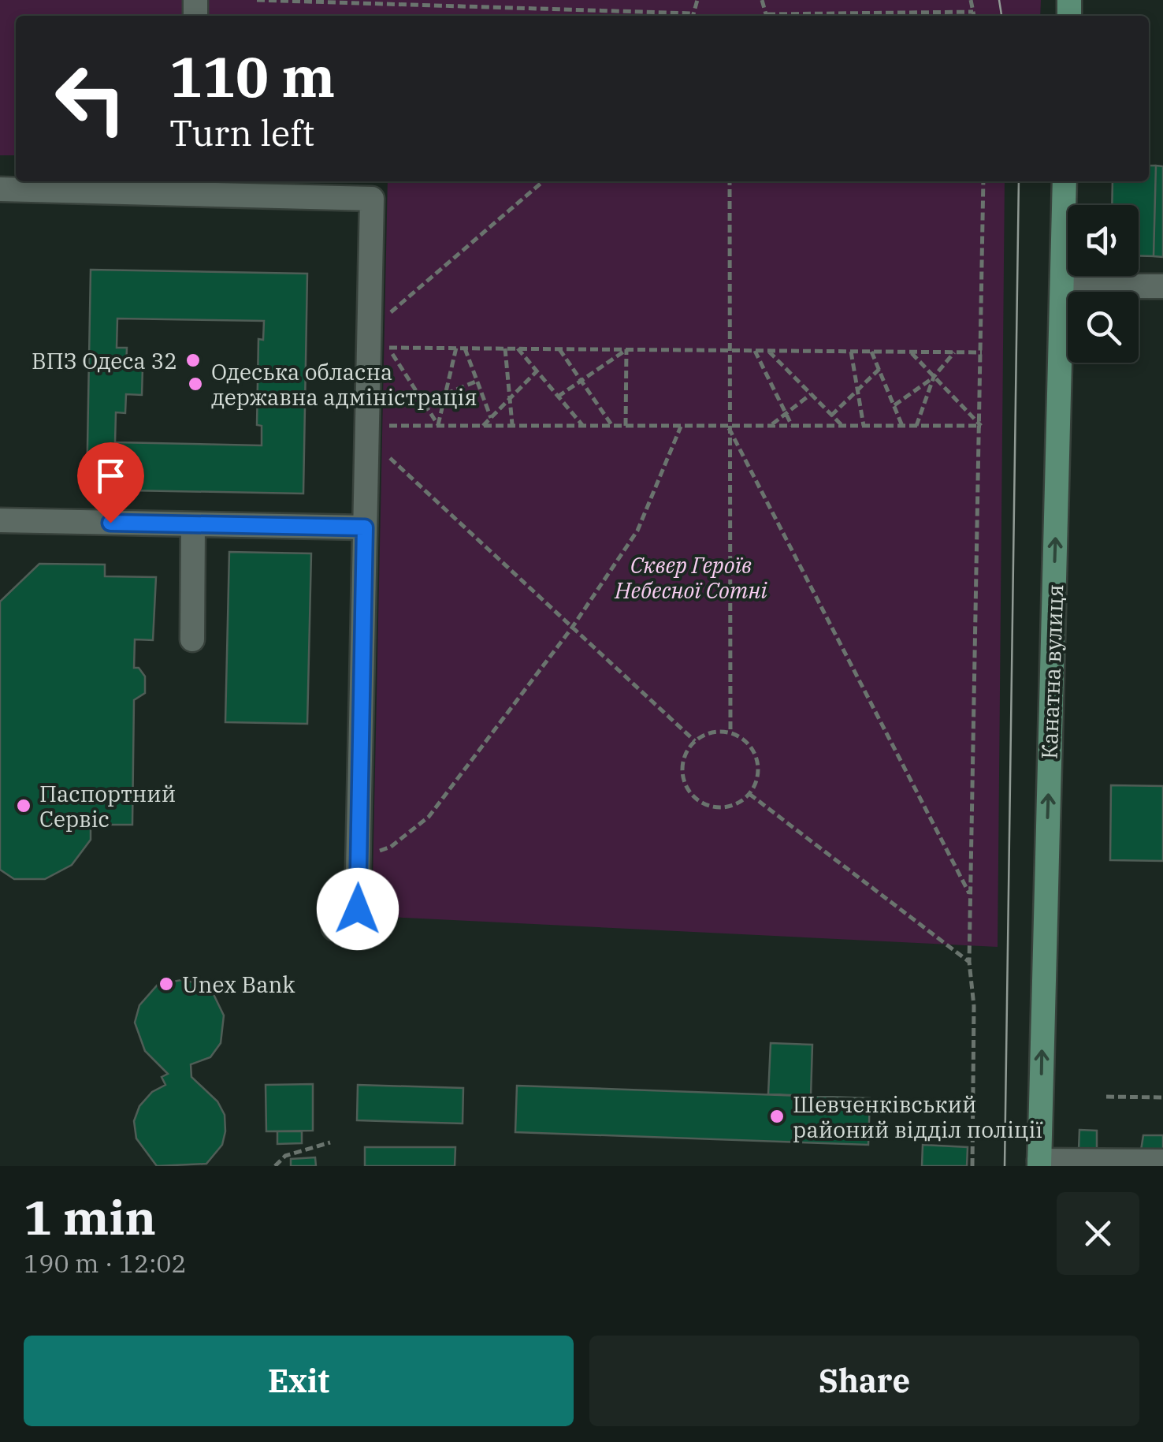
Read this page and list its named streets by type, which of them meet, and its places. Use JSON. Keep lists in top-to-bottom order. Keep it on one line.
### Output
{"streets":{"main road":["Канатна вулиця"]},"one_way":["Канатна вулиця"],"parks":["Сквер Героїв Небесної Сотні"],"places":["ВПЗ Одеса 32","Одеська обласна державна адміністрація","Паспортний Сервіс","Unex Bank","Шевченківський районий відділ поліції"],"page":{"turn":["110 m","Turn left"],"heading":["1 min","190 m · 12:02"],"buttons":["Exit","Share"]}}
